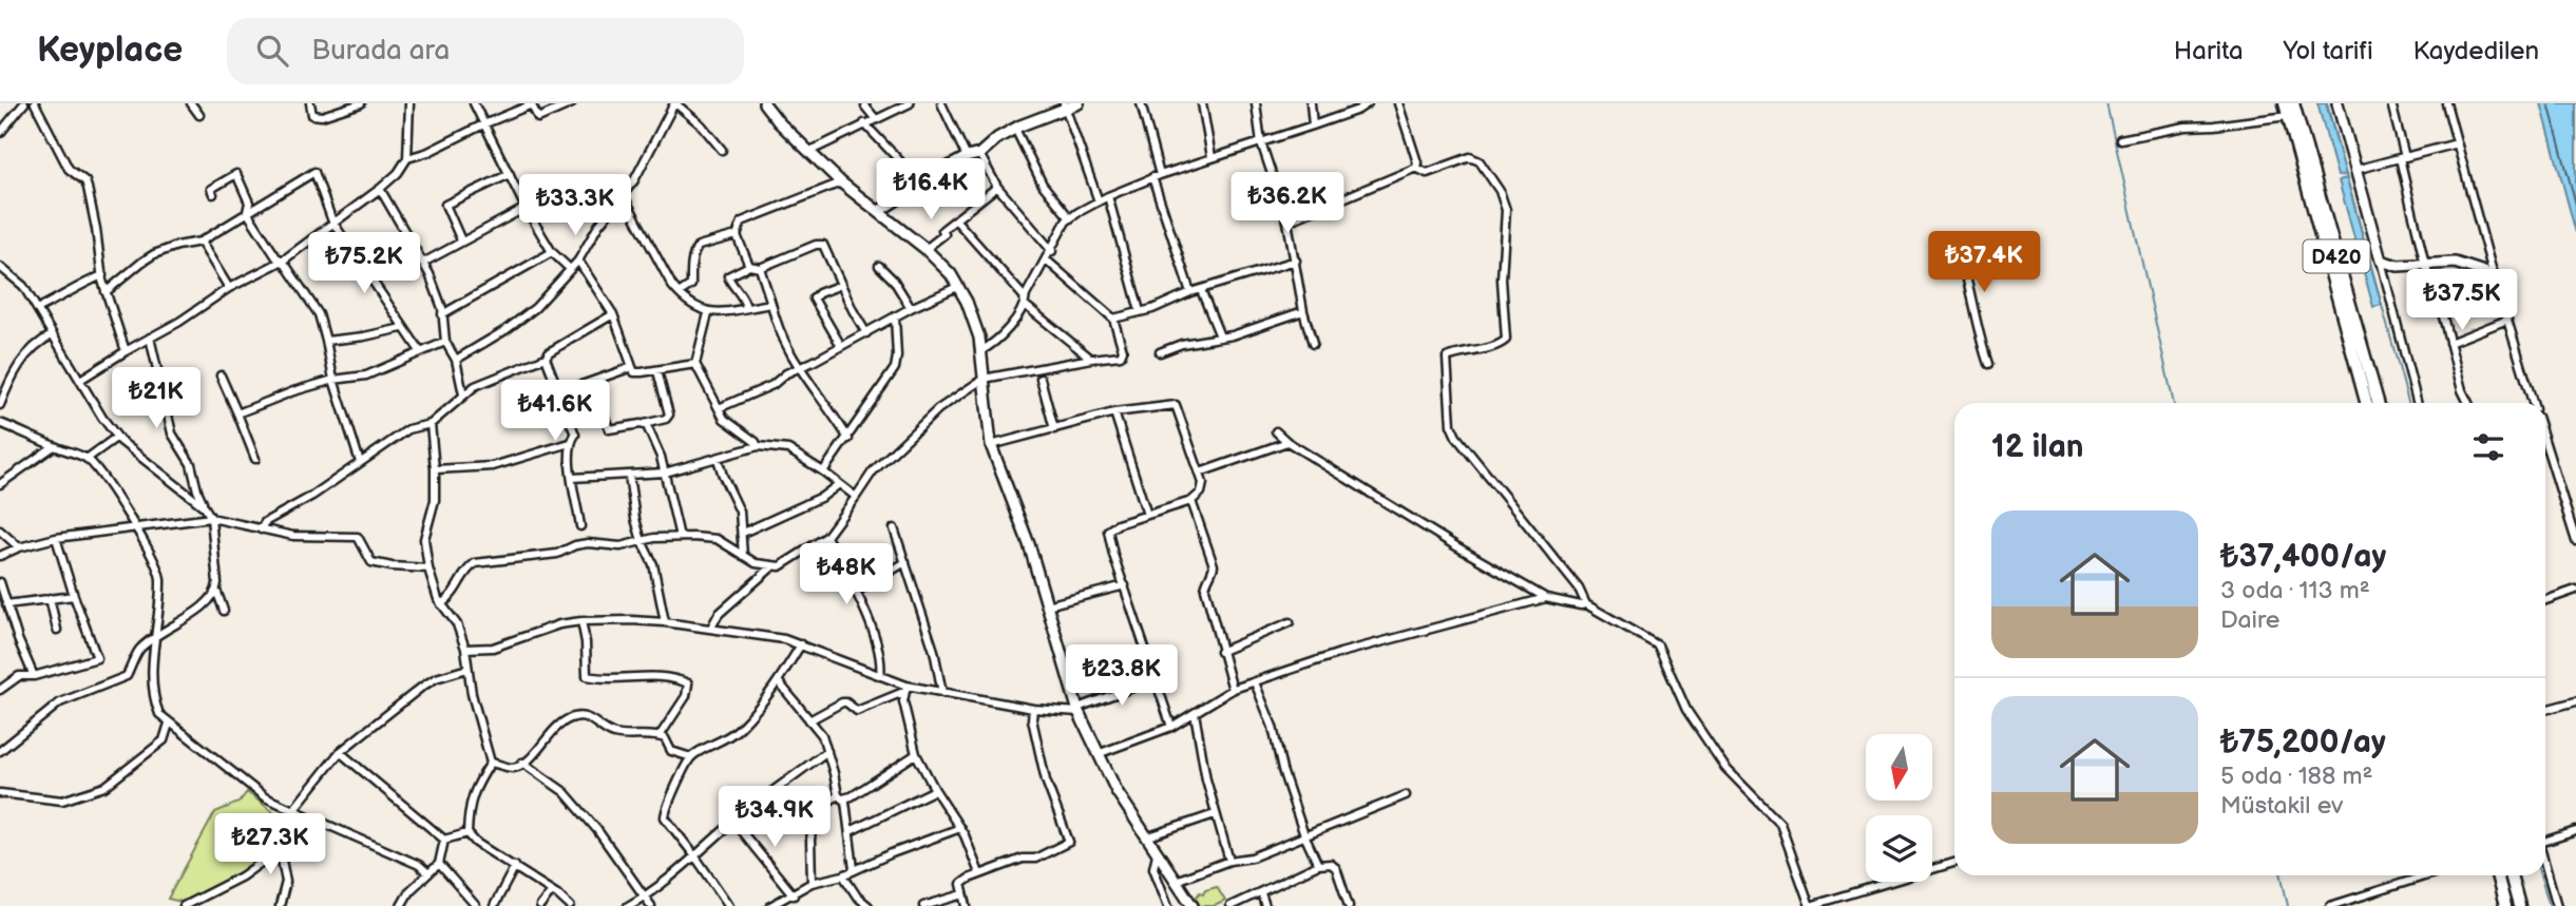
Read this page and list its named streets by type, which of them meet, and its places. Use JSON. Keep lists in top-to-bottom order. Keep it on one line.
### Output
{"streets":{"main road":["D420"]},"north":"bottom","page":{"header":"Keyplace","search":"Burada ara","nav":["Harita","Yol tarifi","Kaydedilen"],"price":["₺16.4K","₺36.2K","₺33.3K","₺37.4K","₺75.2K","₺37.5K","₺21K","₺41.6K","₺48K","₺23.8K","₺34.9K","₺27.3K"],"heading":"12 ilan","list":[{"name":"₺37,400/ay","note":"3 oda · 113 m² · Daire"},{"name":"₺75,200/ay","note":"5 oda · 188 m² · Müstakil ev"}]}}
